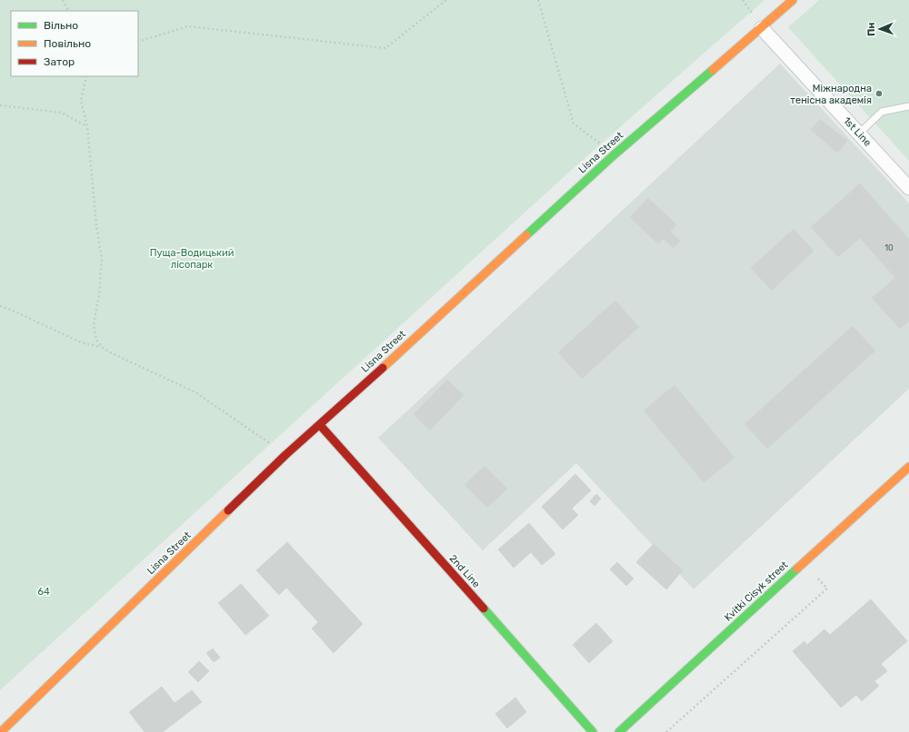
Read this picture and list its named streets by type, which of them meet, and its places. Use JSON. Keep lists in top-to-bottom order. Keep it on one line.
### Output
{"streets":{"street":["1st Line","Lisna Street","2nd Line","Kvitki Cisyk street"]},"crossings":[["1st Line","Lisna Street"],["Lisna Street","2nd Line"]],"parks":["Пуща-Водицький лісопарк","64"],"places":["Міжнародна тенісна академія"],"house_numbers":["10"],"legend":["Вільно","Повільно","Затор"],"north":"left"}
